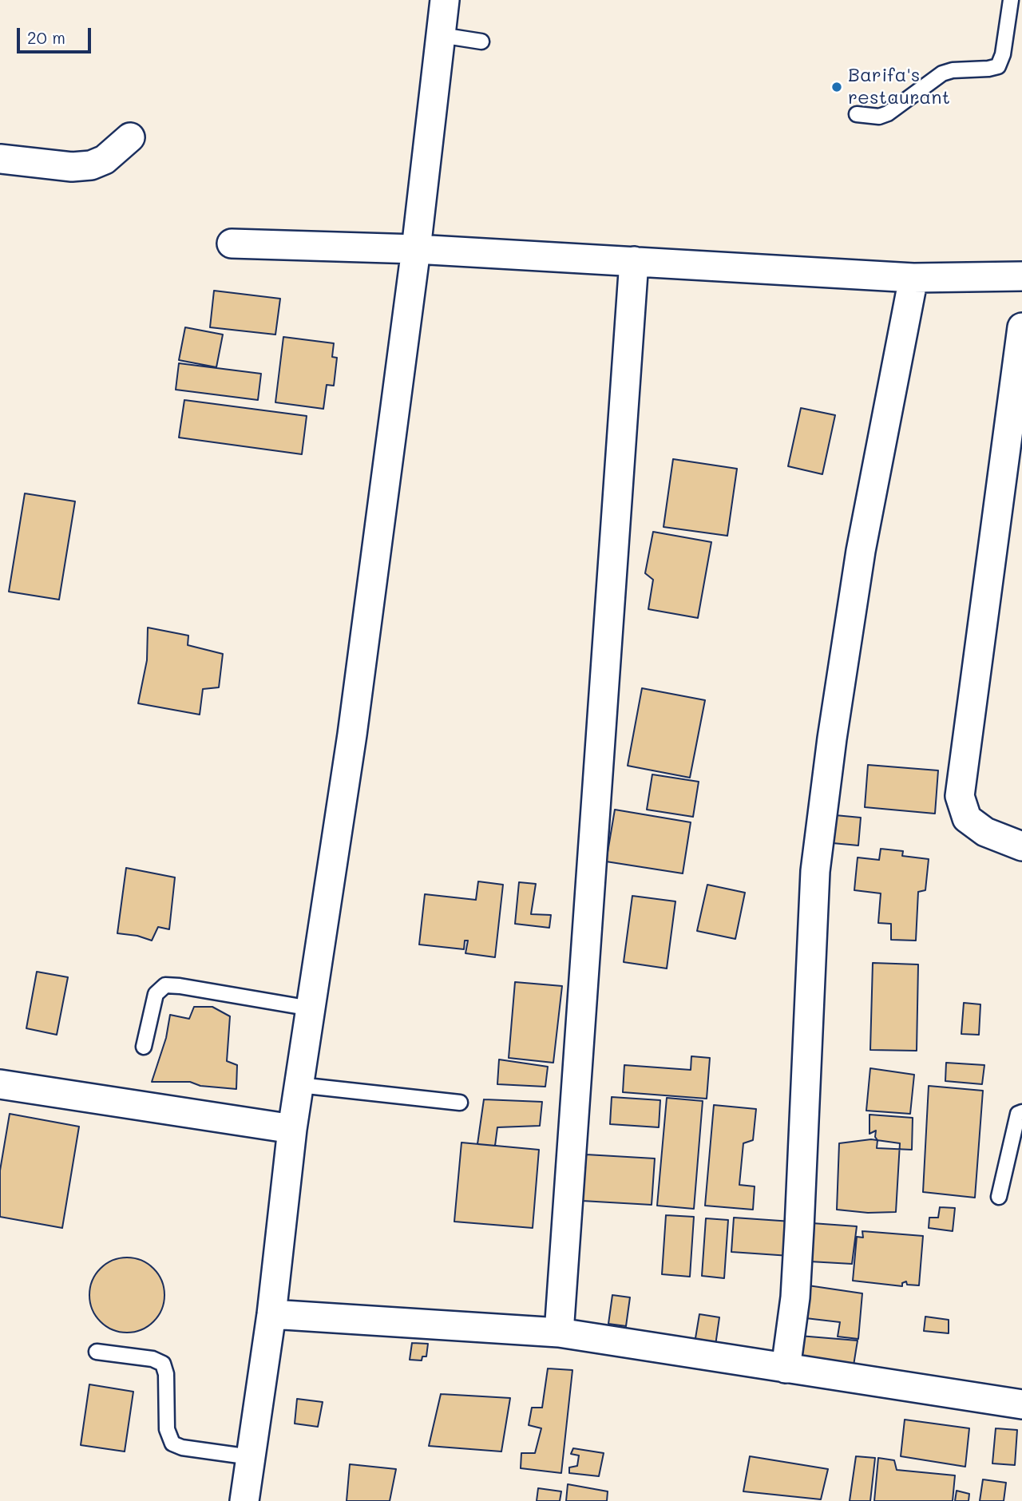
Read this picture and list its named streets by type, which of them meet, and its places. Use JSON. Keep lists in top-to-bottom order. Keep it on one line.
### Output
{"places":["Barifa's restaurant"],"scale_bar":"20 m"}
